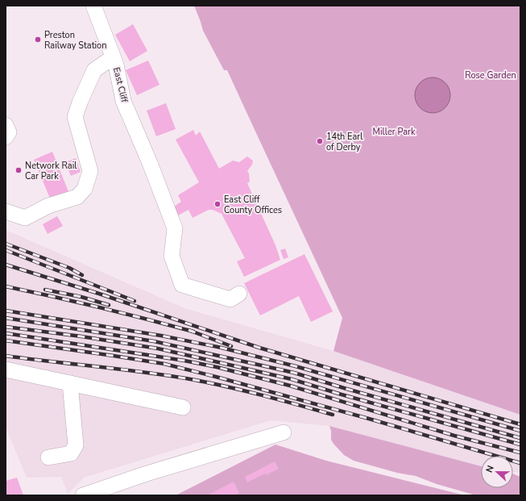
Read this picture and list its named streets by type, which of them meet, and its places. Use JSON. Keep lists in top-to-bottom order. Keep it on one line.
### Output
{"streets":{"street":["East Cliff"]},"parks":["Rose Garden","Miller Park"],"places":["Preston Railway Station","14th Earl of Derby","Network Rail Car Park","East Cliff County Offices"],"north":"left"}
